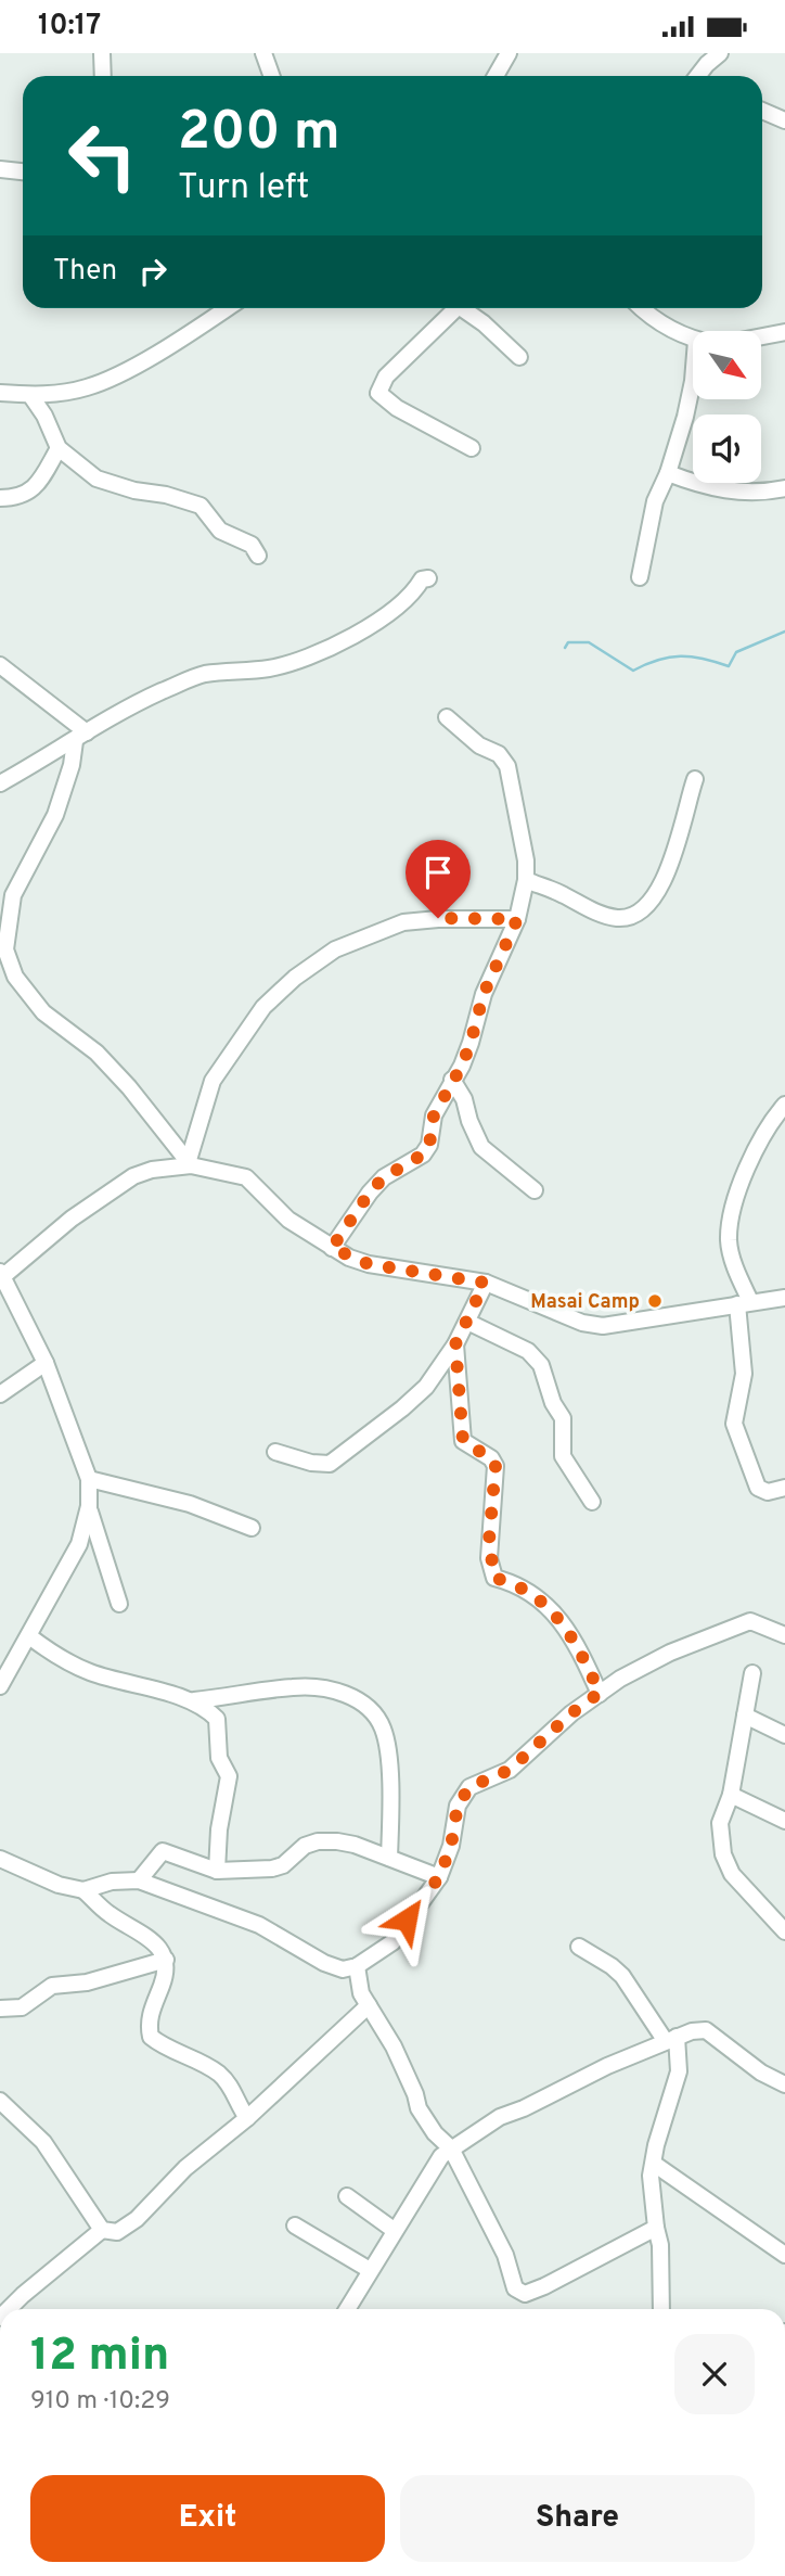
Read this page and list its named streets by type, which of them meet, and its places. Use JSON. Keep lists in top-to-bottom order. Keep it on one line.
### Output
{"places":["Masai Camp"],"north":"bottom right","page":{"status":"10:17","turn":["200 m","Turn left"],"then":"Then","heading":["12 min","910 m · 10:29"],"buttons":["Exit","Share"]}}
